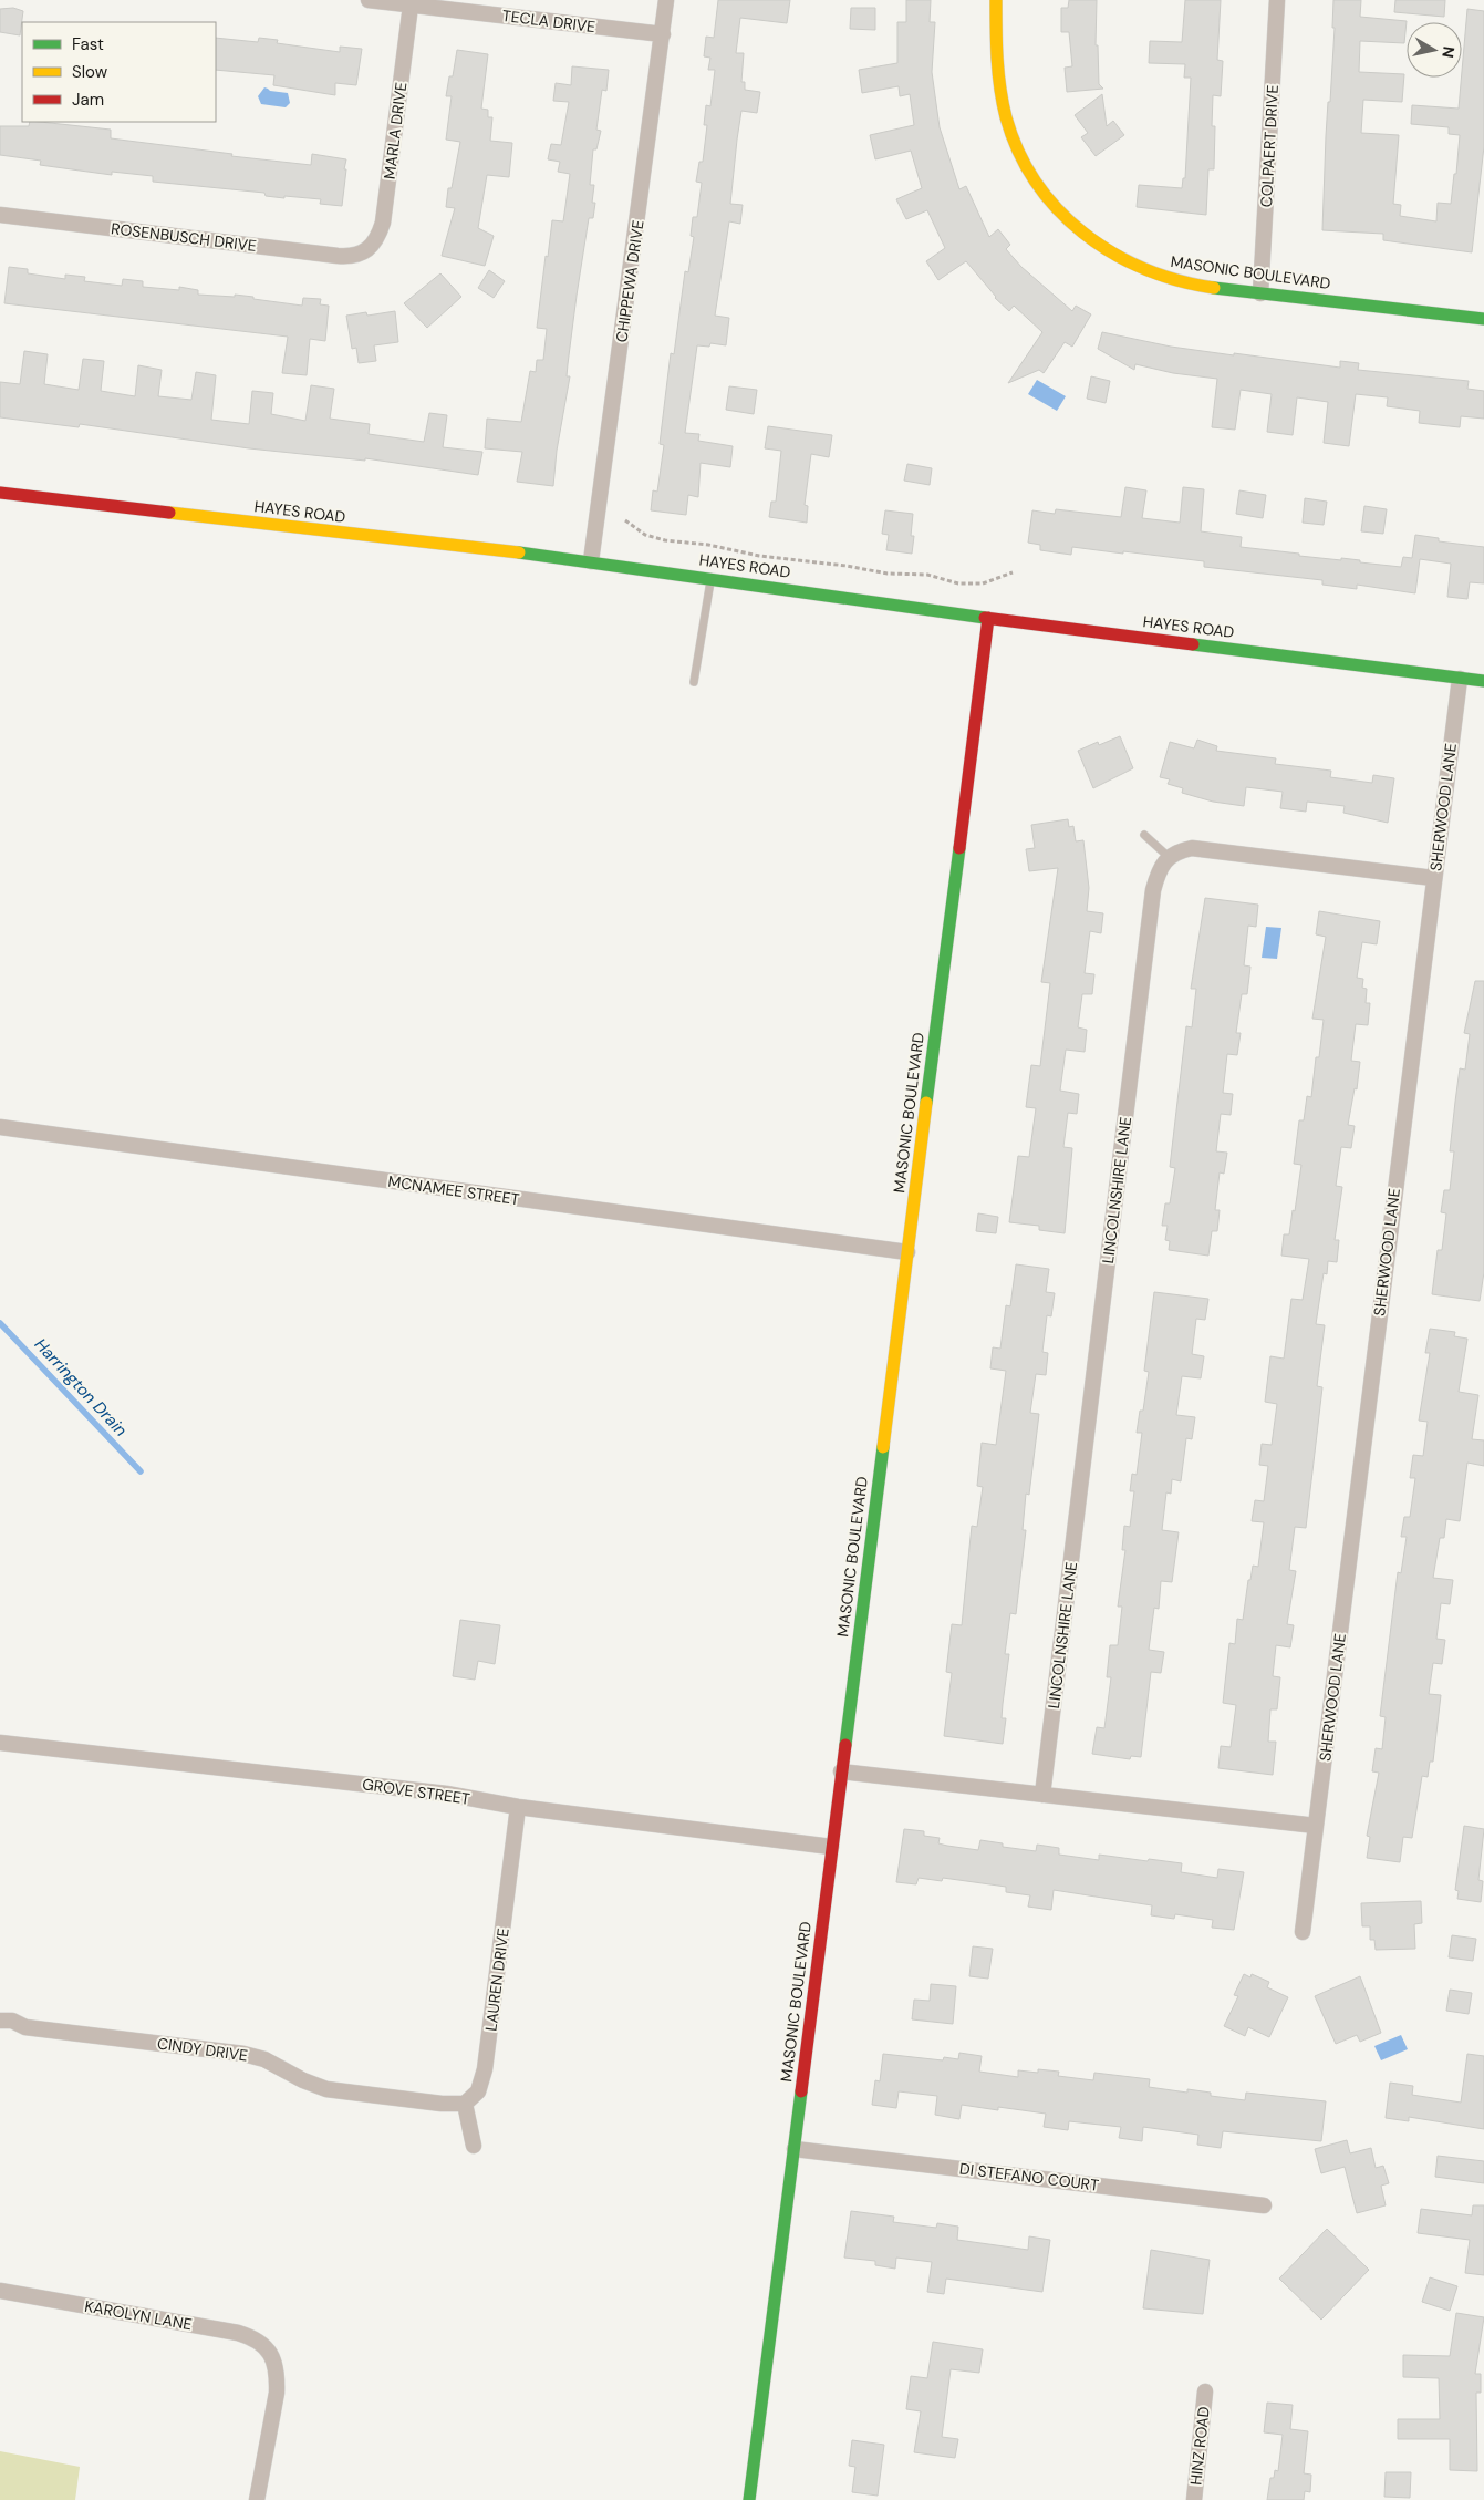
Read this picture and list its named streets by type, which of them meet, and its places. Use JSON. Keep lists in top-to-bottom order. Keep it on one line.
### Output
{"streets":{"street":["TECLA DRIVE","MARLA DRIVE","COLPAERT DRIVE","ROSENBUSCH DRIVE","MASONIC BOULEVARD","CHIPPEWA DRIVE","HAYES ROAD","SHERWOOD LANE","MCNAMEE STREET","LINCOLNSHIRE LANE","GROVE STREET","LAUREN DRIVE","CINDY DRIVE","DI STEFANO COURT","KAROLYN LANE","HINZ ROAD"]},"crossings":[["TECLA DRIVE","MARLA DRIVE"],["TECLA DRIVE","CHIPPEWA DRIVE"],["MARLA DRIVE","ROSENBUSCH DRIVE"],["COLPAERT DRIVE","MASONIC BOULEVARD"],["MASONIC BOULEVARD","HAYES ROAD"],["MASONIC BOULEVARD","MCNAMEE STREET"],["MASONIC BOULEVARD","GROVE STREET"],["MASONIC BOULEVARD","DI STEFANO COURT"],["CHIPPEWA DRIVE","HAYES ROAD"],["HAYES ROAD","SHERWOOD LANE"],["GROVE STREET","LAUREN DRIVE"],["LAUREN DRIVE","CINDY DRIVE"]],"water":["Harrington Drain"],"legend":["Fast","Slow","Jam"],"north":"right"}
